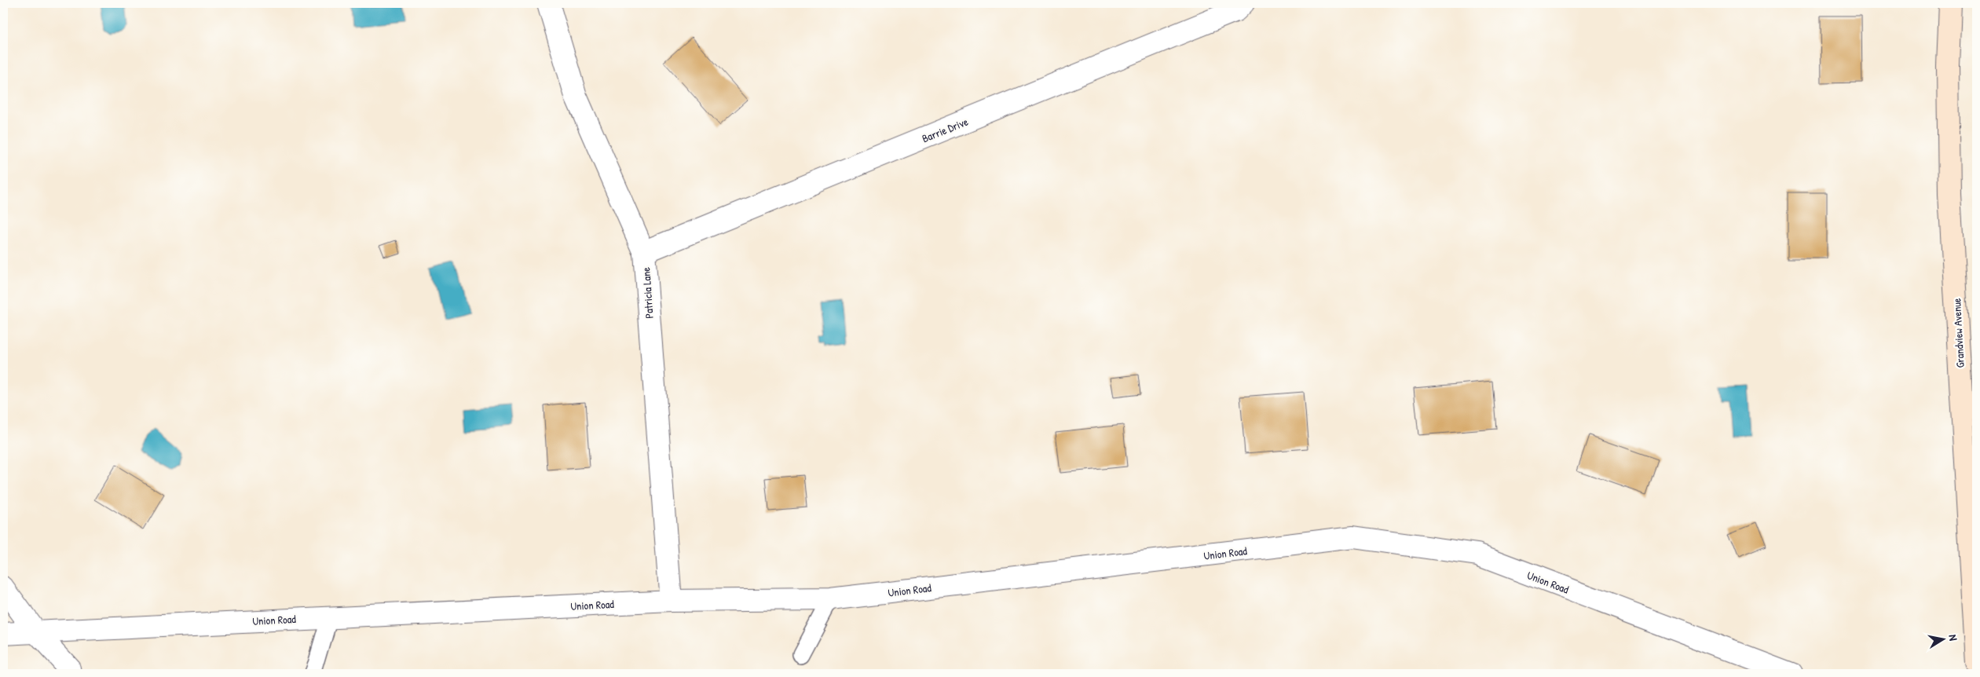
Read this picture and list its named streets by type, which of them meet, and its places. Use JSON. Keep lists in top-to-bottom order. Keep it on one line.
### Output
{"streets":{"street":["Barrie Drive","Patricia Lane","Grandview Avenue","Union Road"]},"crossings":[["Barrie Drive","Patricia Lane"],["Patricia Lane","Union Road"]],"north":"right"}
